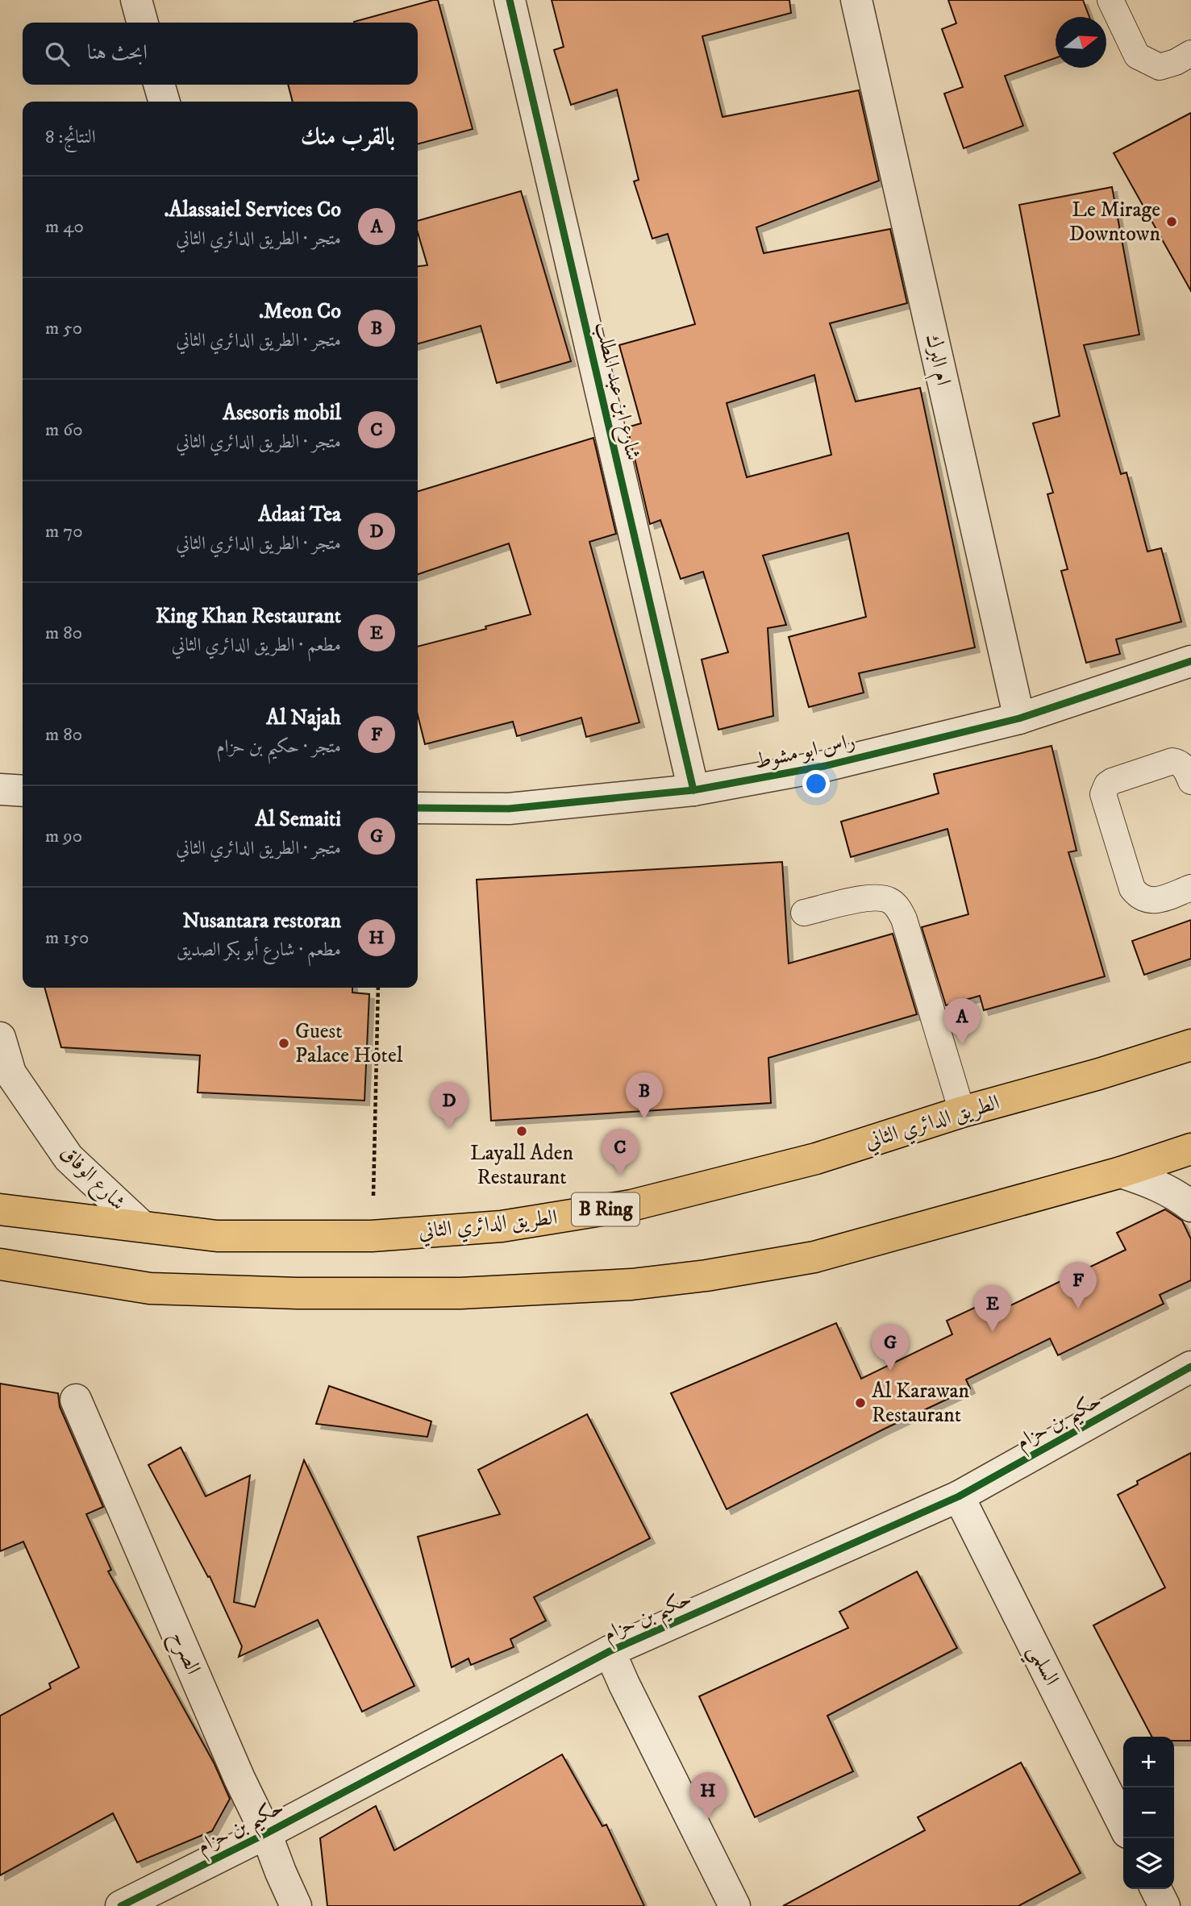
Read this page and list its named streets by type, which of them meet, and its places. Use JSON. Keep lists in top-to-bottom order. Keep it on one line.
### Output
{"streets":{"main road":["الطريق الدائري الثاني","B Ring"],"street":["ام البرك","شارع ابن عبد المطلب","راس ابو مشوط","شارع الوفاق","حكيم بن حزام","الصرح","السلمي"]},"crossings":[["ام البرك","راس ابو مشوط"],["شارع ابن عبد المطلب","راس ابو مشوط"],["الطريق الدائري الثاني","شارع الوفاق"],["حكيم بن حزام","الصرح"],["حكيم بن حزام","السلمي"]],"places":["Le Mirage Downtown","Guest Palace Hotel","Layall Aden Restaurant","Al Karawan Restaurant"],"north":"right","page":{"search":"ابحث هنا","heading":["بالقرب منك","النتائج: 8"],"list":[{"mark":"A","name":"Alassaiel Services Co.","note":"متجر · الطريق الدائري الثاني","value":"40 m"},{"mark":"B","name":"Meon Co.","note":"متجر · الطريق الدائري الثاني","value":"50 m"},{"mark":"C","name":"Asesoris mobil","note":"متجر · الطريق الدائري الثاني","value":"60 m"},{"mark":"D","name":"Adaai Tea","note":"متجر · الطريق الدائري الثاني","value":"70 m"},{"mark":"E","name":"King Khan Restaurant","note":"مطعم · الطريق الدائري الثاني","value":"80 m"},{"mark":"F","name":"Al Najah","note":"متجر · حكيم بن حزام","value":"80 m"},{"mark":"G","name":"Al Semaiti","note":"متجر · الطريق الدائري الثاني","value":"90 m"},{"mark":"H","name":"Nusantara restoran","note":"مطعم · شارع أبو بكر الصديق","value":"150 m"}],"pins":["A","B","D","C","F","E","G","H"],"map_buttons":["+","−"]}}
